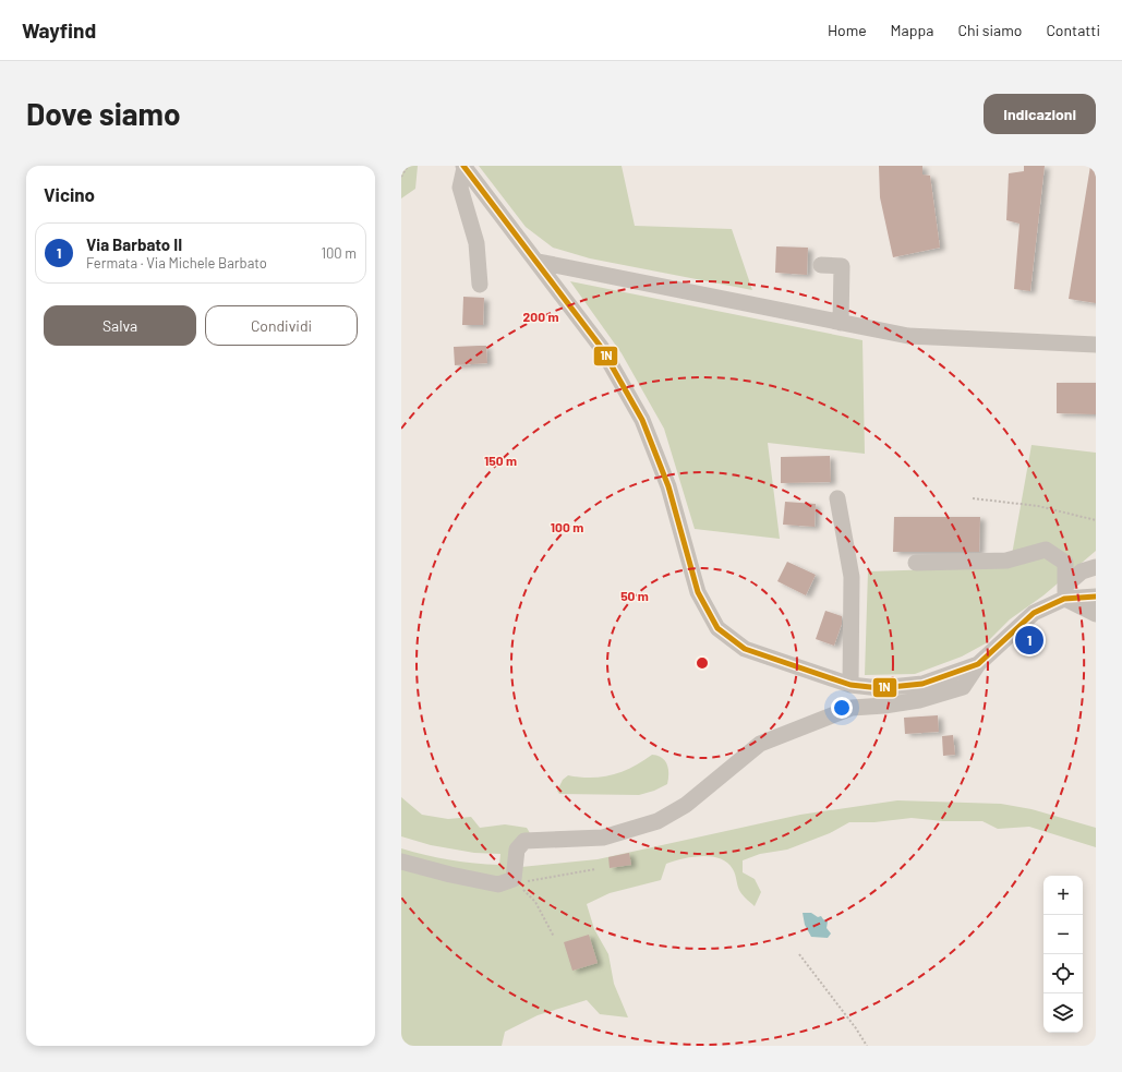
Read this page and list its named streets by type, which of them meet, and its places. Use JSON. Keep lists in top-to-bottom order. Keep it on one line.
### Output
{"lines":["transit line 1N"],"page":{"header":"Wayfind","nav":["Home","Mappa","Chi siamo","Contatti"],"buttons":["Indicazioni",["Salva","Condividi"]],"title":"Dove siamo","heading":"Vicino","list":[{"mark":"1","name":"Via Barbato II","note":"Fermata · Via Michele Barbato","value":"100 m"}],"pins":"1","map_buttons":["+","−"]},"rings":["200 m","150 m","100 m","50 m"]}
